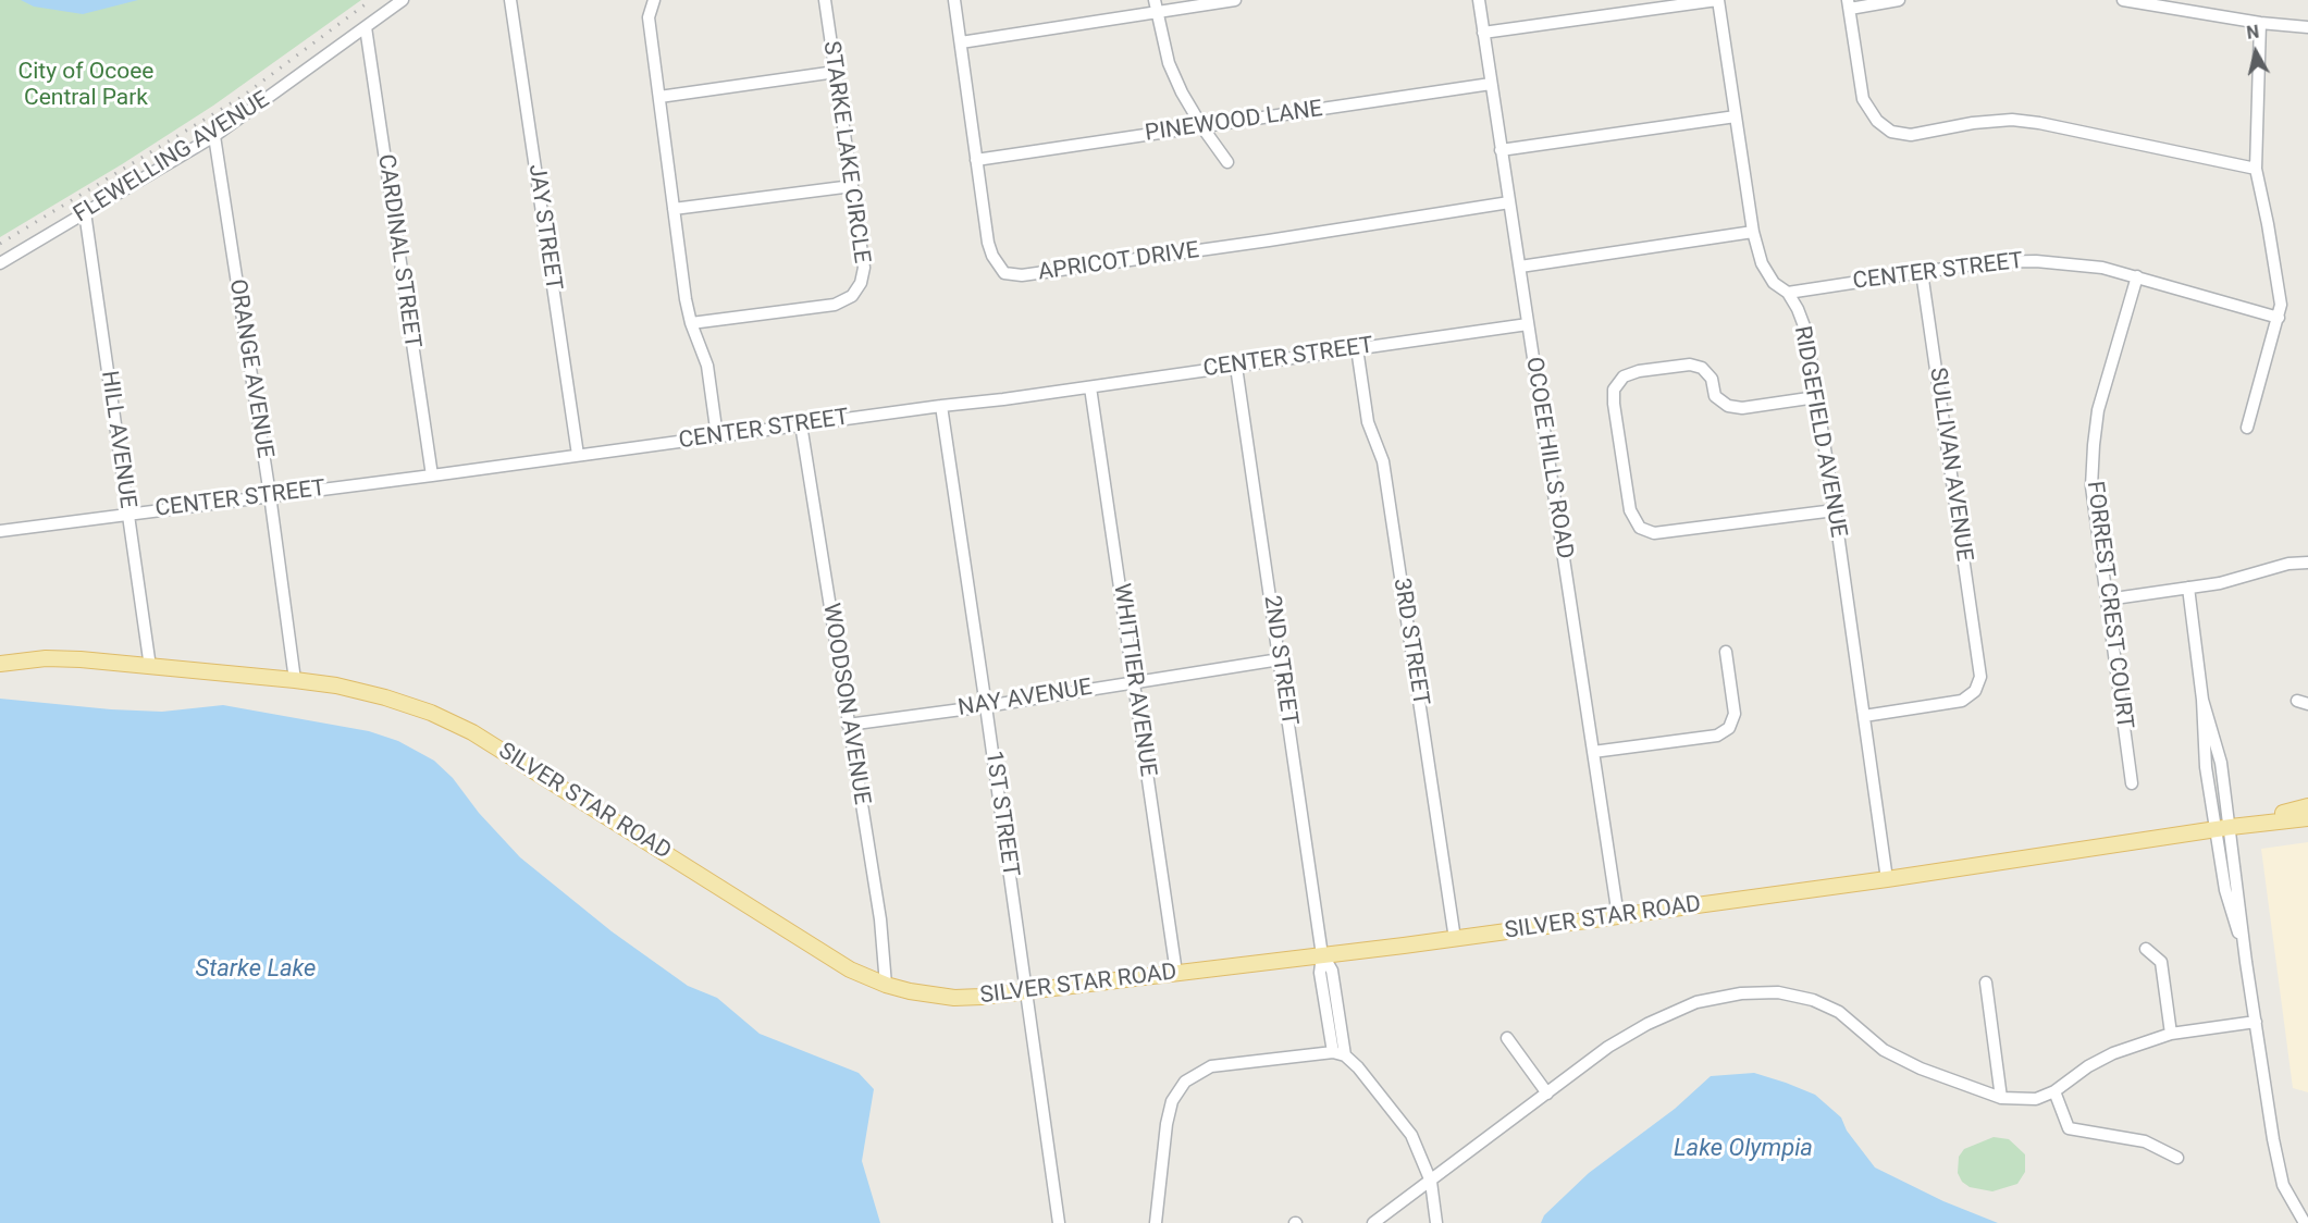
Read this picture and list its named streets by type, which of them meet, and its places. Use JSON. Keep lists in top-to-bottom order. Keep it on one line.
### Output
{"streets":{"main road":["SILVER STAR ROAD"],"street":["PINEWOOD LANE","STARKE LAKE CIRCLE","FLEWELLING AVENUE","JAY STREET","CARDINAL STREET","APRICOT DRIVE","CENTER STREET","ORANGE AVENUE","RIDGEFIELD AVENUE","HILL AVENUE","OCOEE HILLS ROAD","SULLIVAN AVENUE","FORREST CREST COURT","3RD STREET","2ND STREET","WHITTIER AVENUE","NAY AVENUE","WOODSON AVENUE","1ST STREET"]},"crossings":[["PINEWOOD LANE","APRICOT DRIVE"],["PINEWOOD LANE","OCOEE HILLS ROAD"],["FLEWELLING AVENUE","CARDINAL STREET"],["FLEWELLING AVENUE","ORANGE AVENUE"],["FLEWELLING AVENUE","HILL AVENUE"],["JAY STREET","CENTER STREET"],["CARDINAL STREET","CENTER STREET"],["APRICOT DRIVE","OCOEE HILLS ROAD"],["CENTER STREET","ORANGE AVENUE"],["CENTER STREET","RIDGEFIELD AVENUE"],["CENTER STREET","HILL AVENUE"],["CENTER STREET","OCOEE HILLS ROAD"],["CENTER STREET","SULLIVAN AVENUE"],["CENTER STREET","FORREST CREST COURT"],["CENTER STREET","3RD STREET"],["CENTER STREET","2ND STREET"],["CENTER STREET","WHITTIER AVENUE"],["CENTER STREET","WOODSON AVENUE"],["CENTER STREET","1ST STREET"],["ORANGE AVENUE","SILVER STAR ROAD"],["RIDGEFIELD AVENUE","SULLIVAN AVENUE"],["RIDGEFIELD AVENUE","SILVER STAR ROAD"],["HILL AVENUE","SILVER STAR ROAD"],["OCOEE HILLS ROAD","SILVER STAR ROAD"],["3RD STREET","SILVER STAR ROAD"],["2ND STREET","NAY AVENUE"],["2ND STREET","SILVER STAR ROAD"],["WHITTIER AVENUE","NAY AVENUE"],["WHITTIER AVENUE","SILVER STAR ROAD"],["NAY AVENUE","WOODSON AVENUE"],["NAY AVENUE","1ST STREET"],["WOODSON AVENUE","SILVER STAR ROAD"],["SILVER STAR ROAD","1ST STREET"]],"water":["Starke Lake","Lake Olympia"],"parks":["City of Ocoee Central Park"],"north":"top"}
